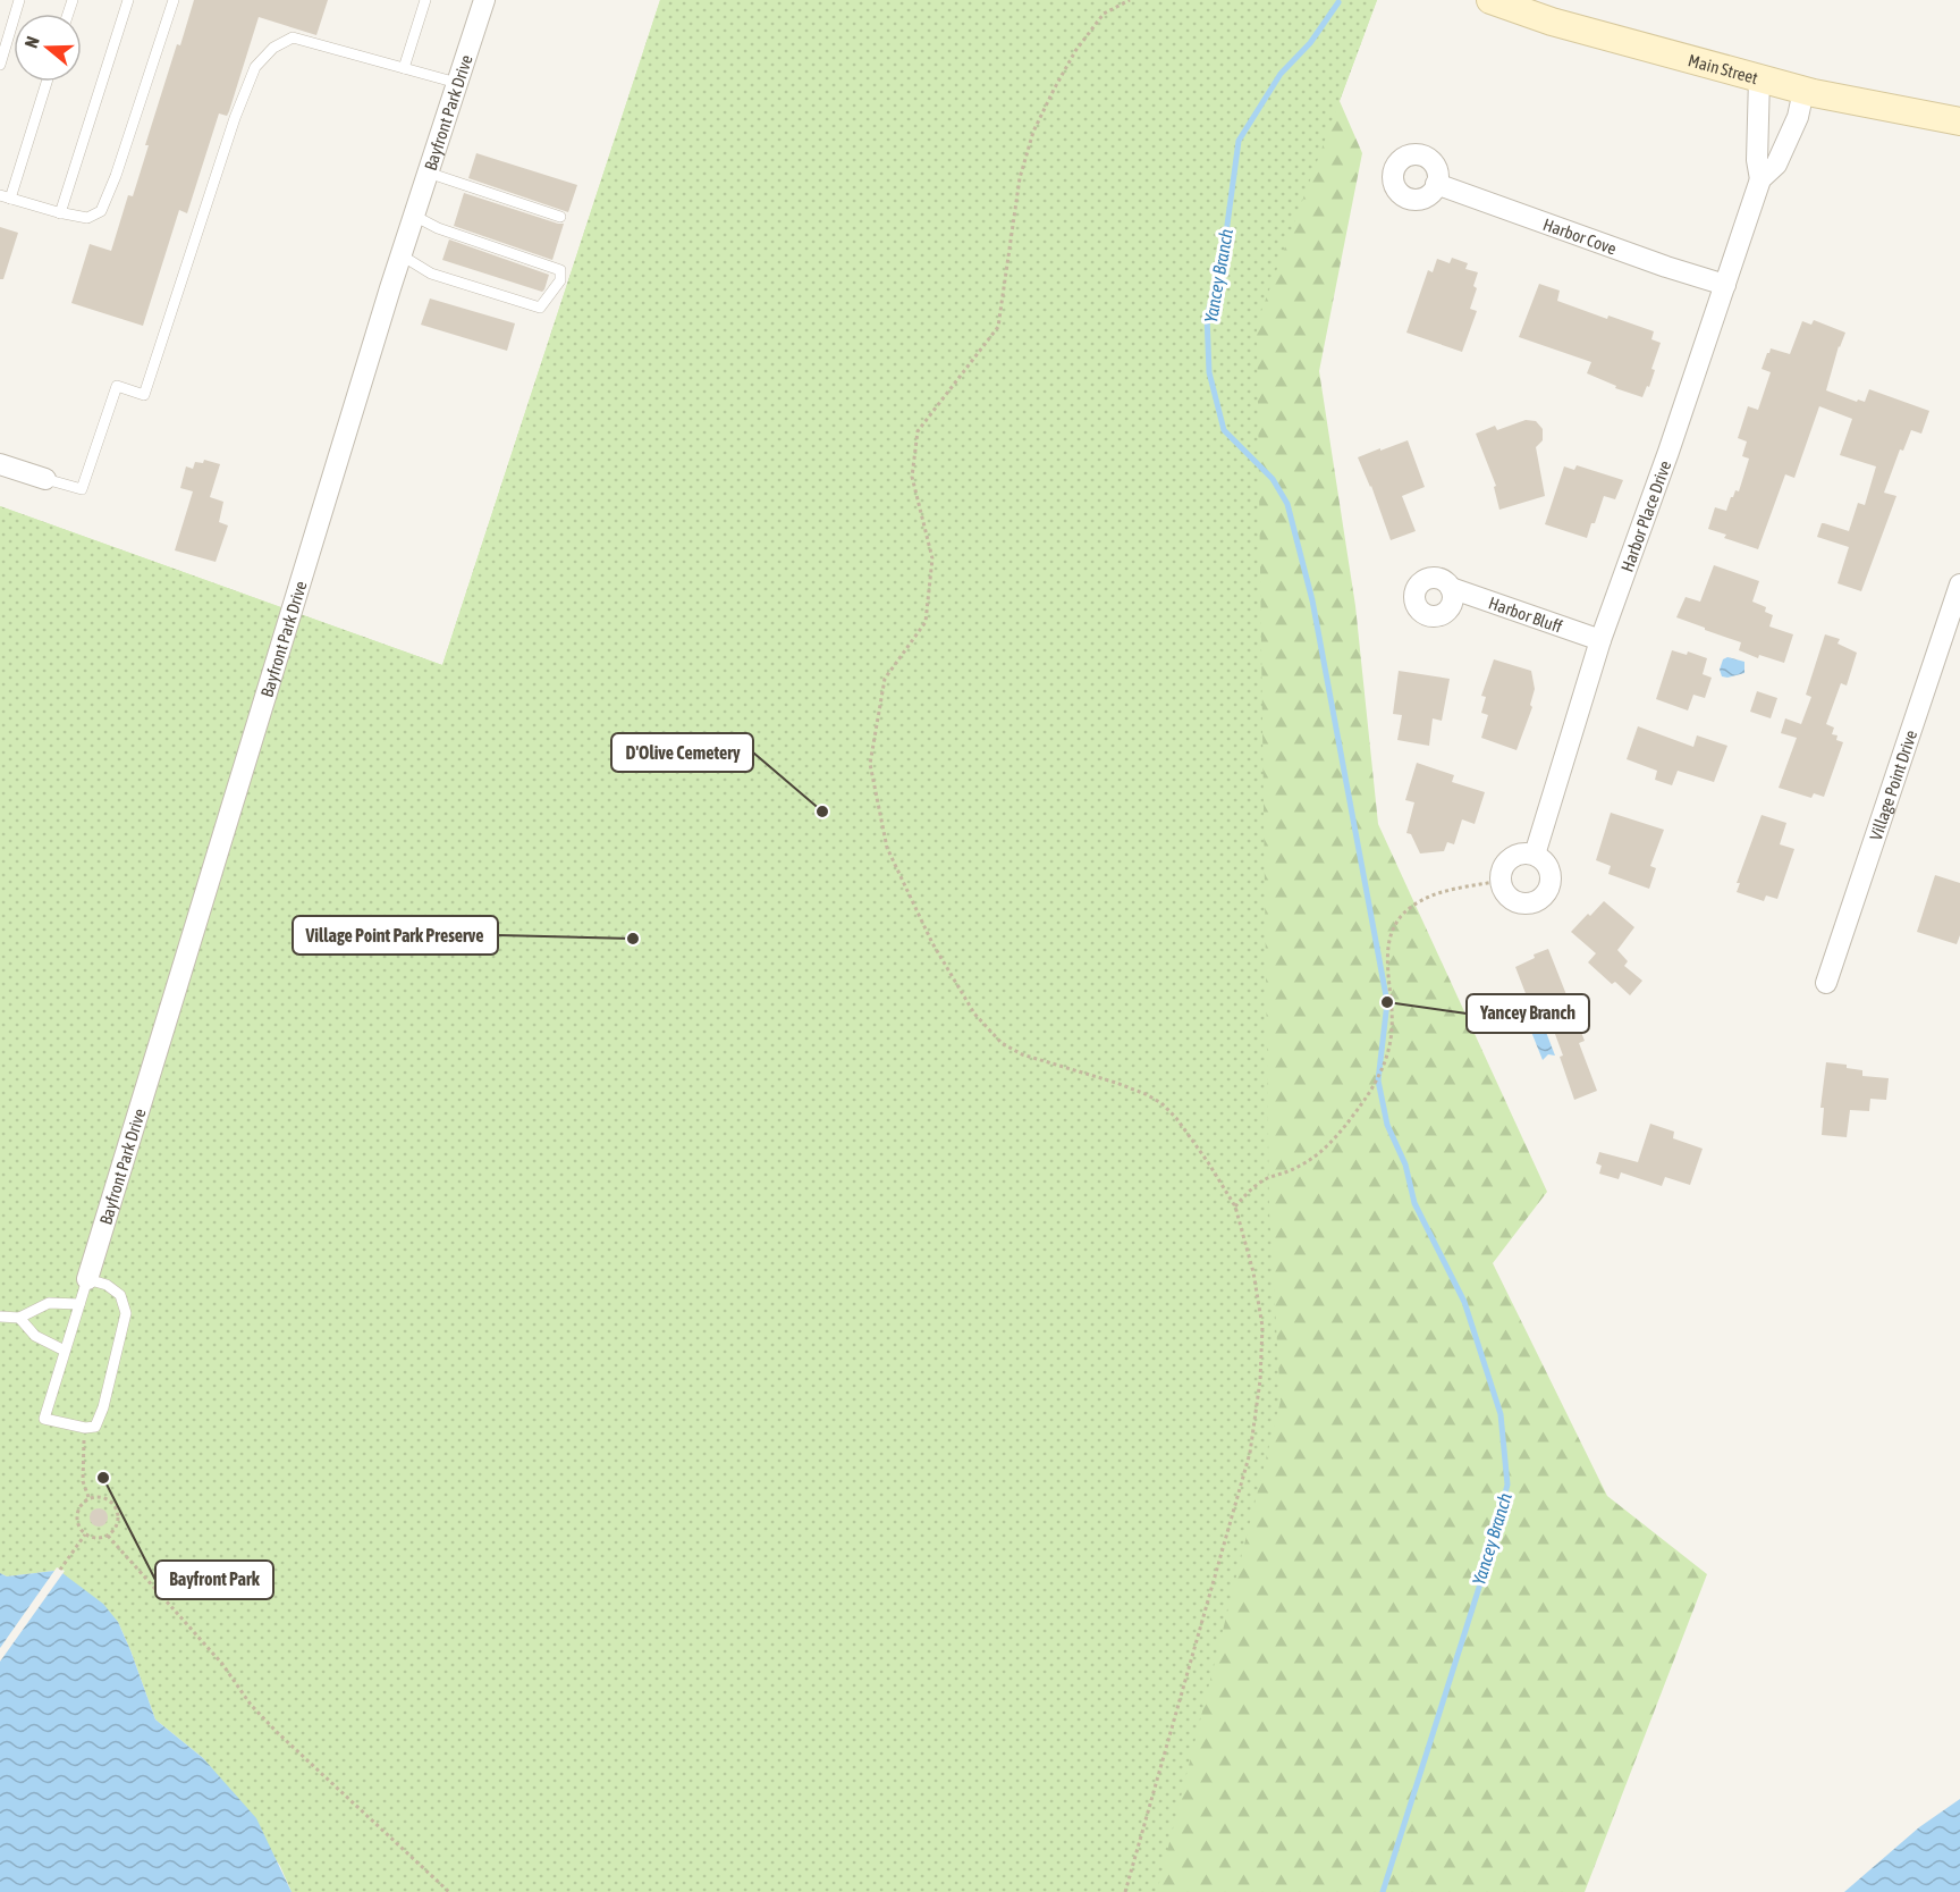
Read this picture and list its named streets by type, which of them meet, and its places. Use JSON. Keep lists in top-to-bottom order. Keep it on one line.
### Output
{"streets":{"main road":["Main Street"],"street":["Bayfront Park Drive","Harbor Cove","Harbor Place Drive","Harbor Bluff","Village Point Drive"]},"crossings":[["Main Street","Harbor Place Drive"],["Harbor Cove","Harbor Place Drive"],["Harbor Place Drive","Harbor Bluff"]],"water":["Yancey Branch"],"places":["D'Olive Cemetery","Village Point Park Preserve","Yancey Branch","Bayfront Park"],"north":"left"}
